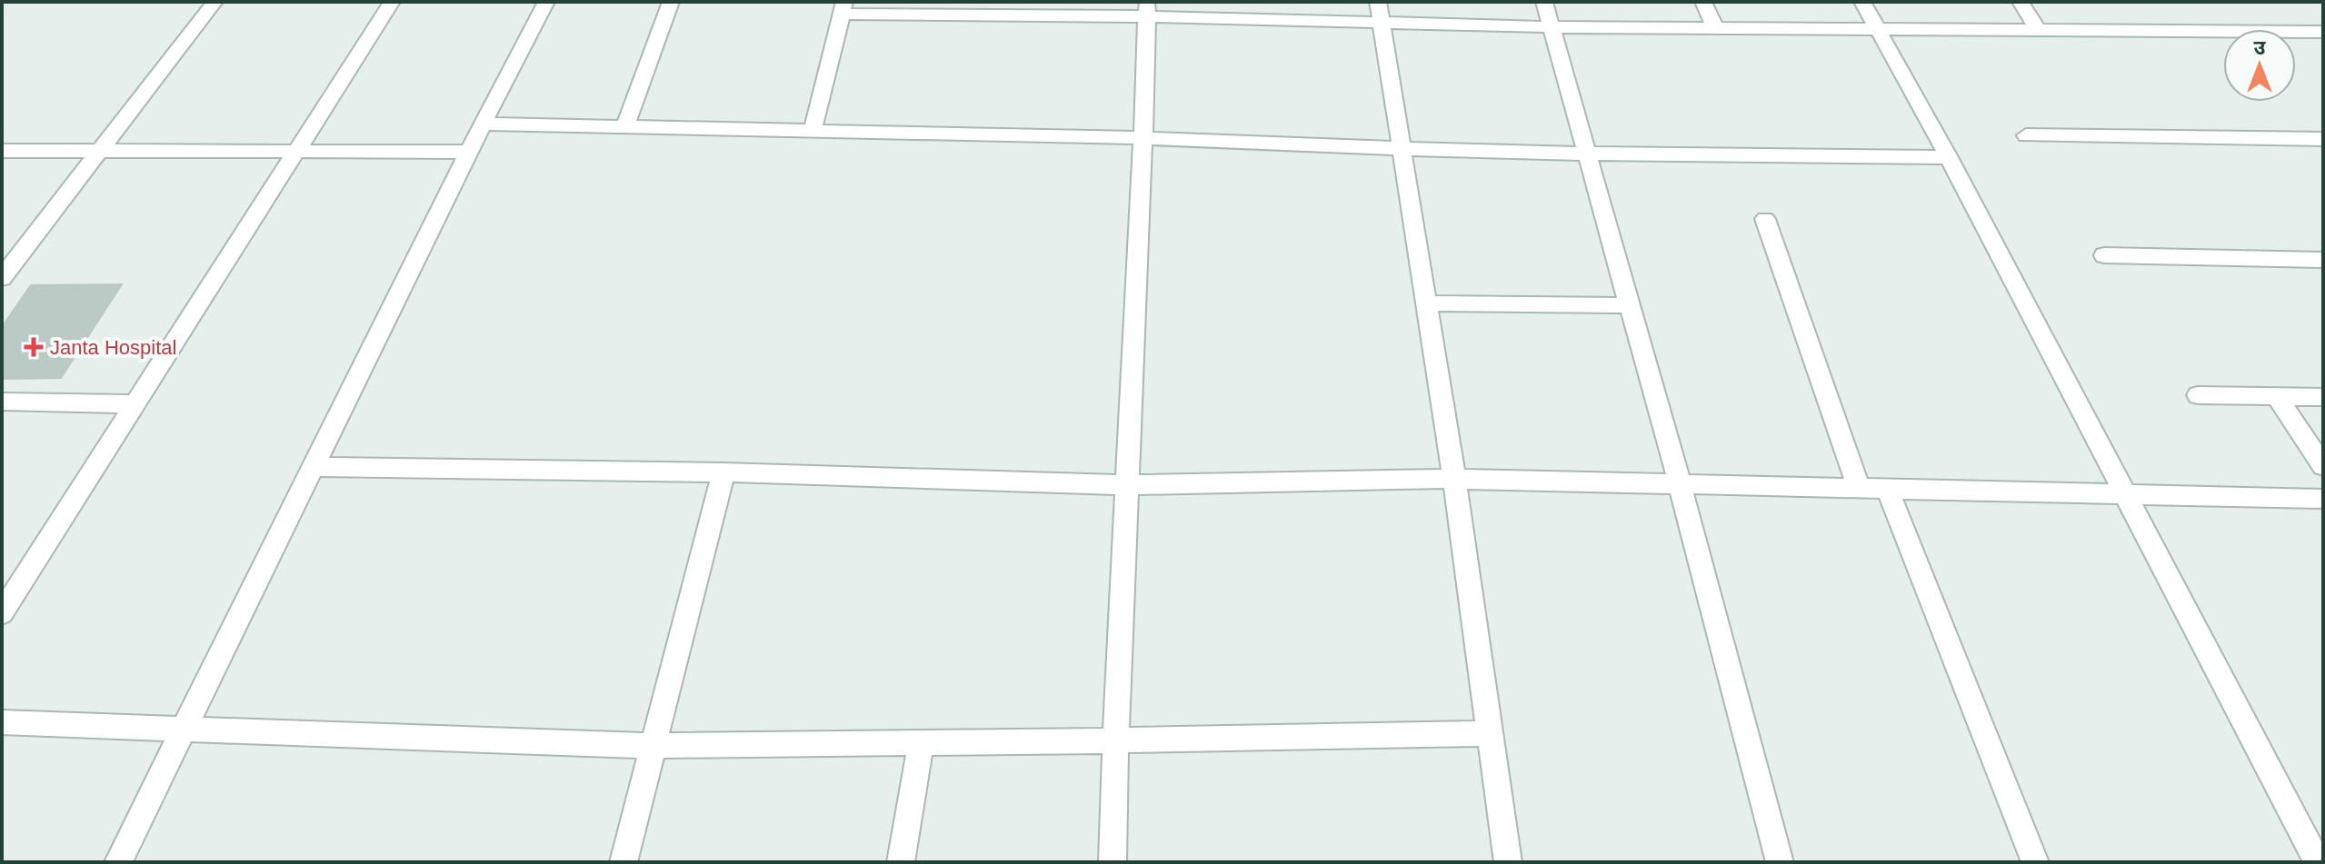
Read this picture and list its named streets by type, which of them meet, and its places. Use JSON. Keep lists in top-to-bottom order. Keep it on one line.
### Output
{"places":{"health":["Janta Hospital"]},"north":"top"}
